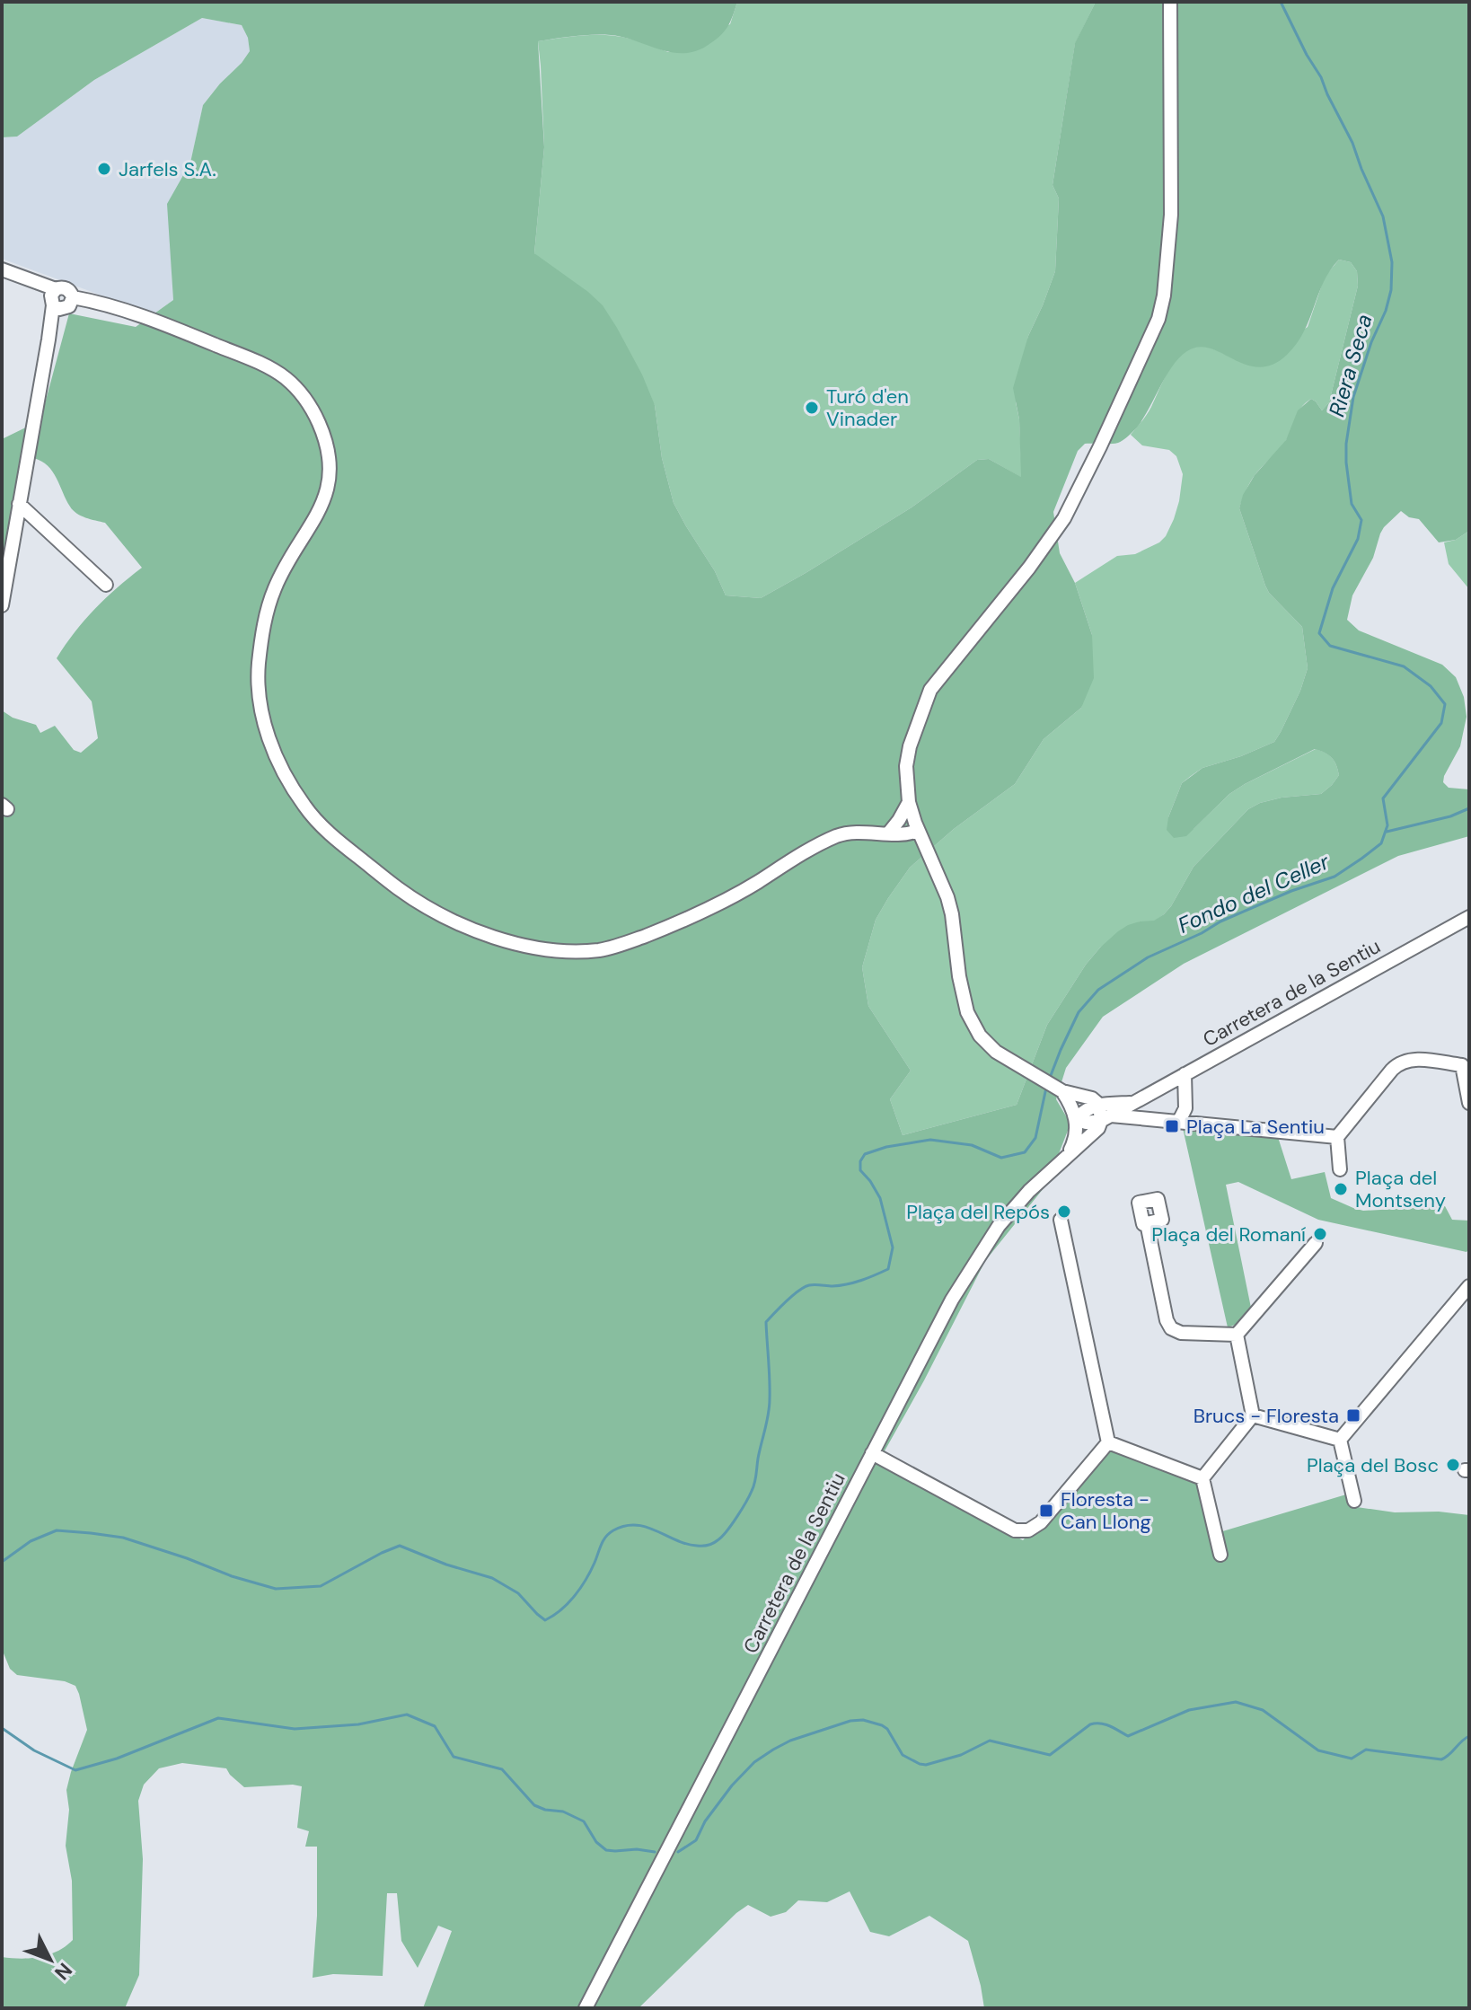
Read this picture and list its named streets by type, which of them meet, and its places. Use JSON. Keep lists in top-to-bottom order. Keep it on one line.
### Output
{"streets":{"street":["Carretera de la Sentiu"]},"water":["Riera Seca","Fondo del Celler"],"places":{"other":["Jarfels S.A.","Turó d'en Vinader","Plaça del Montseny","Plaça del Repós","Plaça del Romaní","Plaça del Bosc"],"transit":["Plaça La Sentiu","Brucs - Floresta","Floresta - Can Llong"]},"north":"bottom right"}
